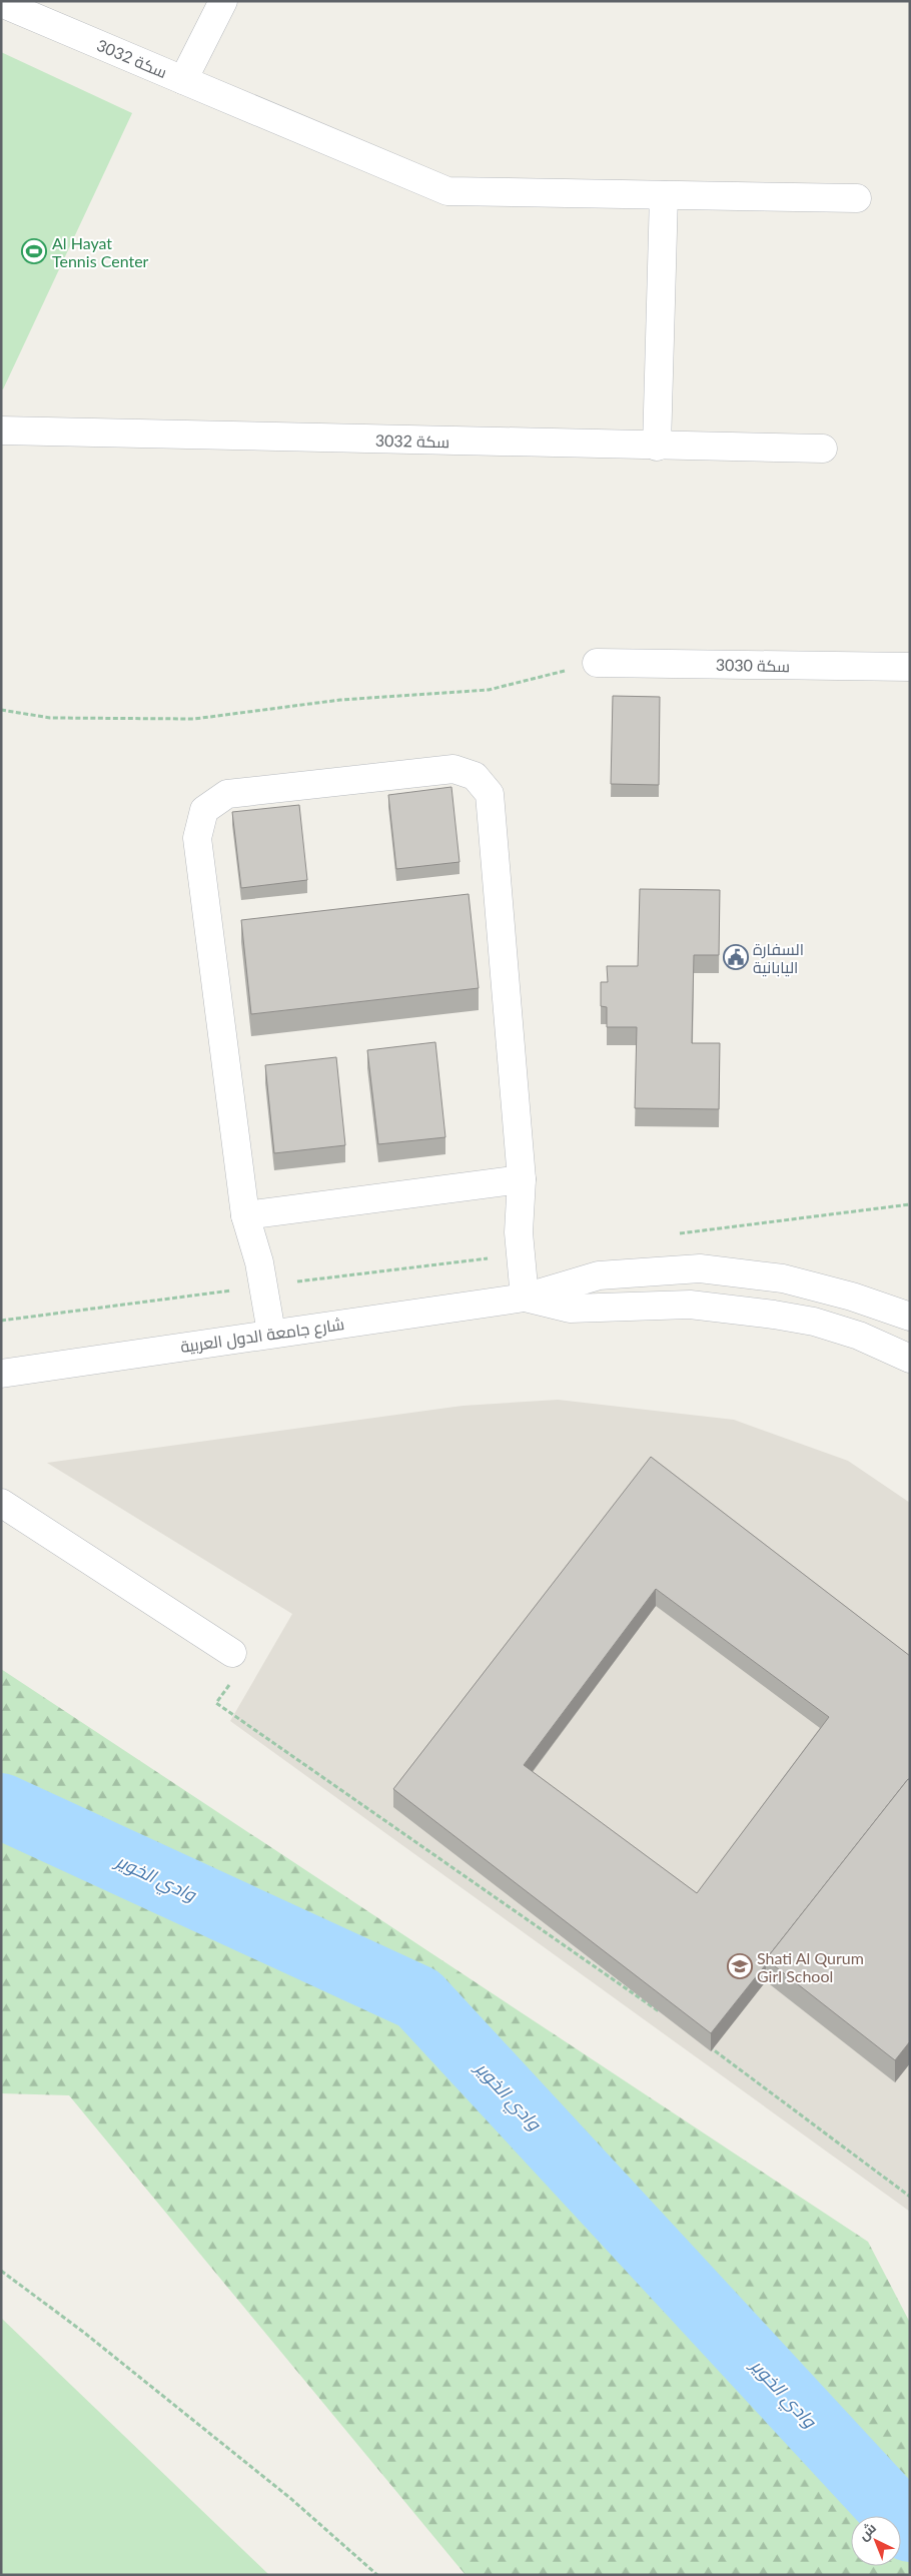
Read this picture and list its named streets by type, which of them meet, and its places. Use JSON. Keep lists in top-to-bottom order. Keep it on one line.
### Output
{"streets":{"street":["سكة 3032","سكة 3030","شارع جامعة الدول العربية"]},"water":["وادي الخوير"],"places":{"sports":["Al Hayat Tennis Center"],"public building":["السفارة اليابانية"],"school or university":["Shati Al Qurum Girl School"]},"north":"top left"}
